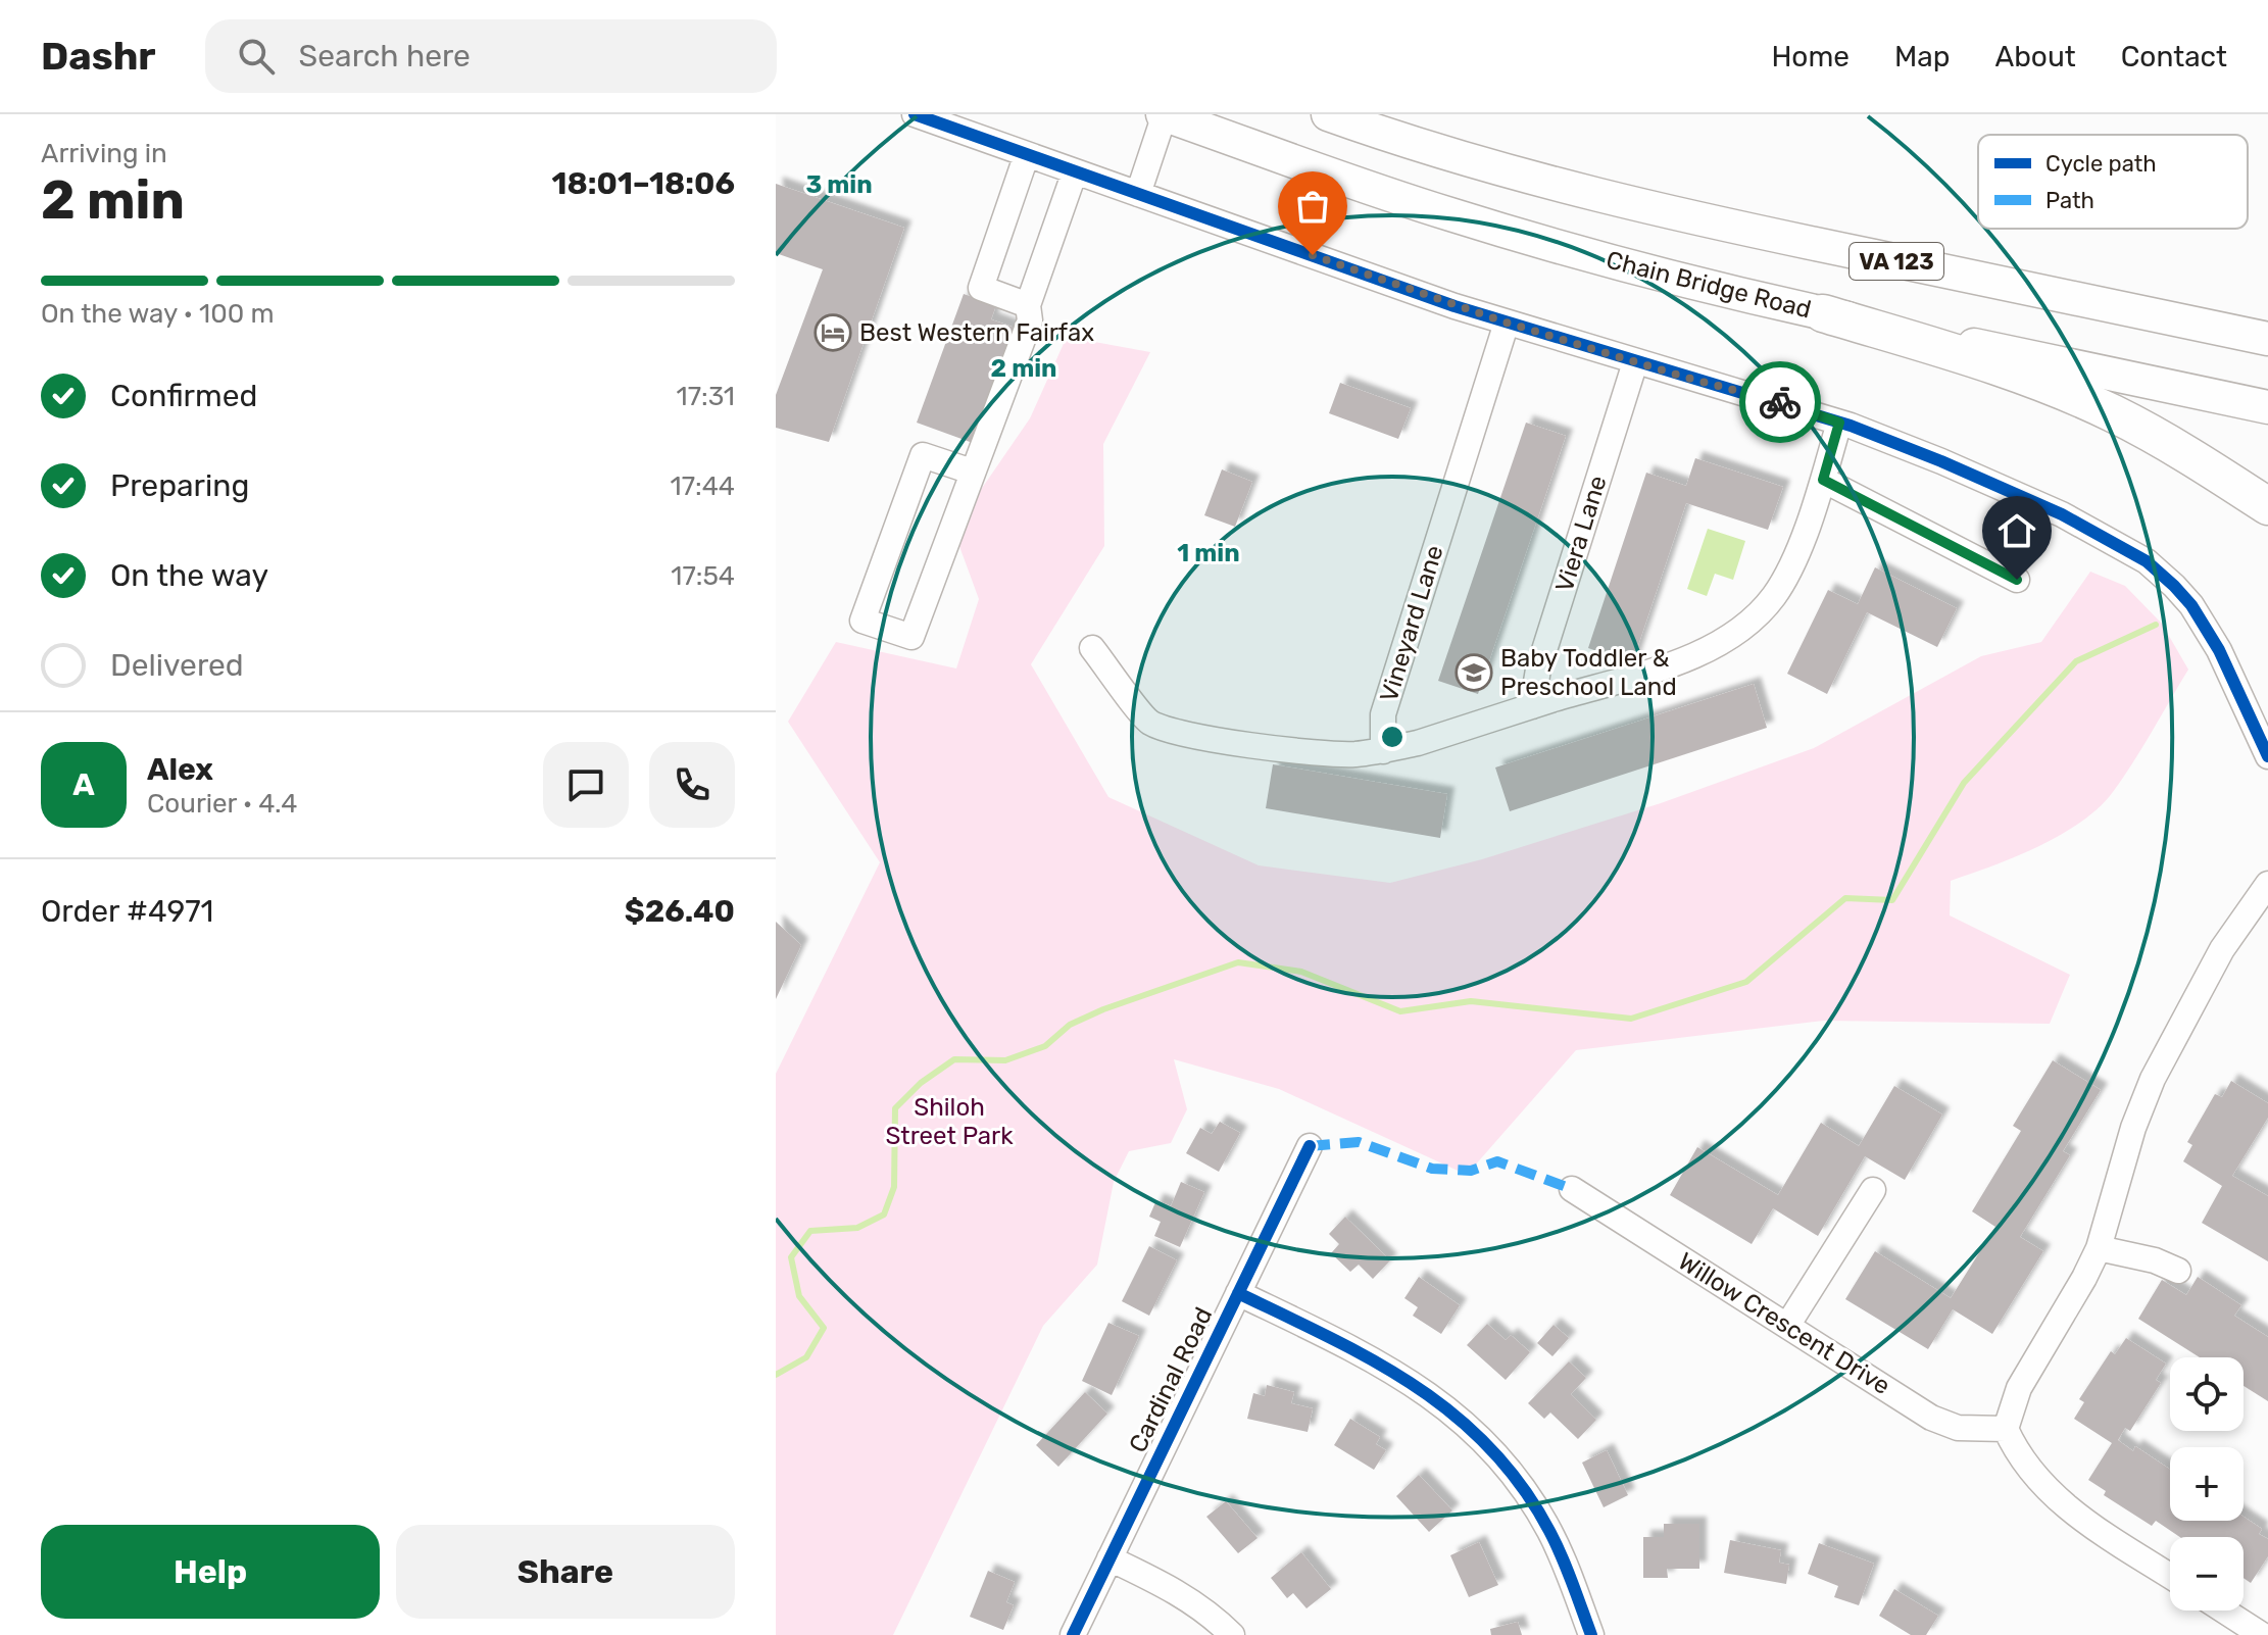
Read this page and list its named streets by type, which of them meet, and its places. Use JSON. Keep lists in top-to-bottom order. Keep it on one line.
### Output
{"streets":{"main road":["VA 123","Chain Bridge Road"],"street":["Viera Lane","Vineyard Lane","Willow Crescent Drive","Cardinal Road"]},"parks":["Shiloh Street Park"],"places":{"hotel":["Best Western Fairfax"],"school or university":["Baby Toddler & Preschool Land"]},"legend":["Cycle path","Path"],"page":{"header":"Dashr","search":"Search here","nav":["Home","Map","About","Contact"],"heading":["2 min","Arriving in","18:01–18:06"],"panel":["Alex","Courier · 4.4","Order #4971","$26.40"],"bar":"On the way · 100 m","list":[["Confirmed","17:31"],["Preparing","17:44"],["On the way","17:54"],"Delivered"],"round":"A","map_buttons":["+","−"],"buttons":["Help","Share"]},"rings":["3 min","2 min","1 min"]}
